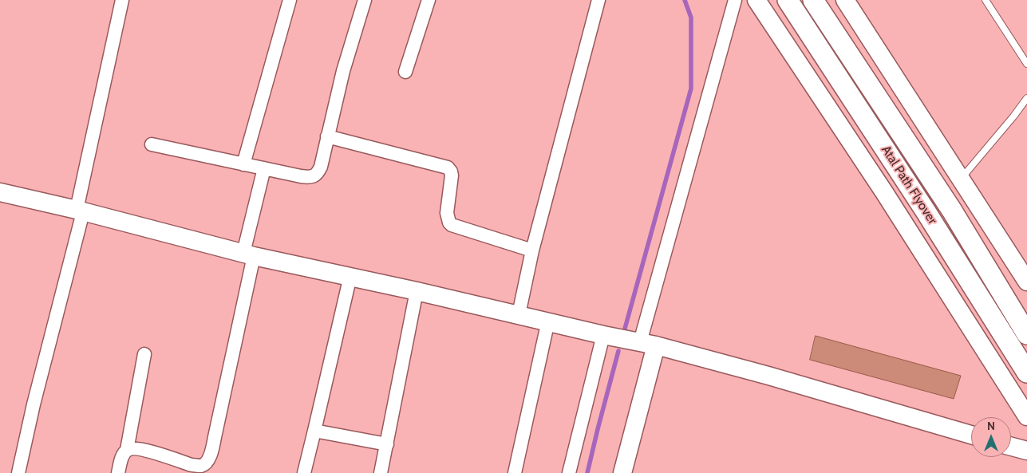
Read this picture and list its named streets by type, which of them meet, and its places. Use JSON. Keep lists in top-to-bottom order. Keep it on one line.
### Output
{"streets":{"main road":["Atal Path Flyover"]},"north":"top"}
